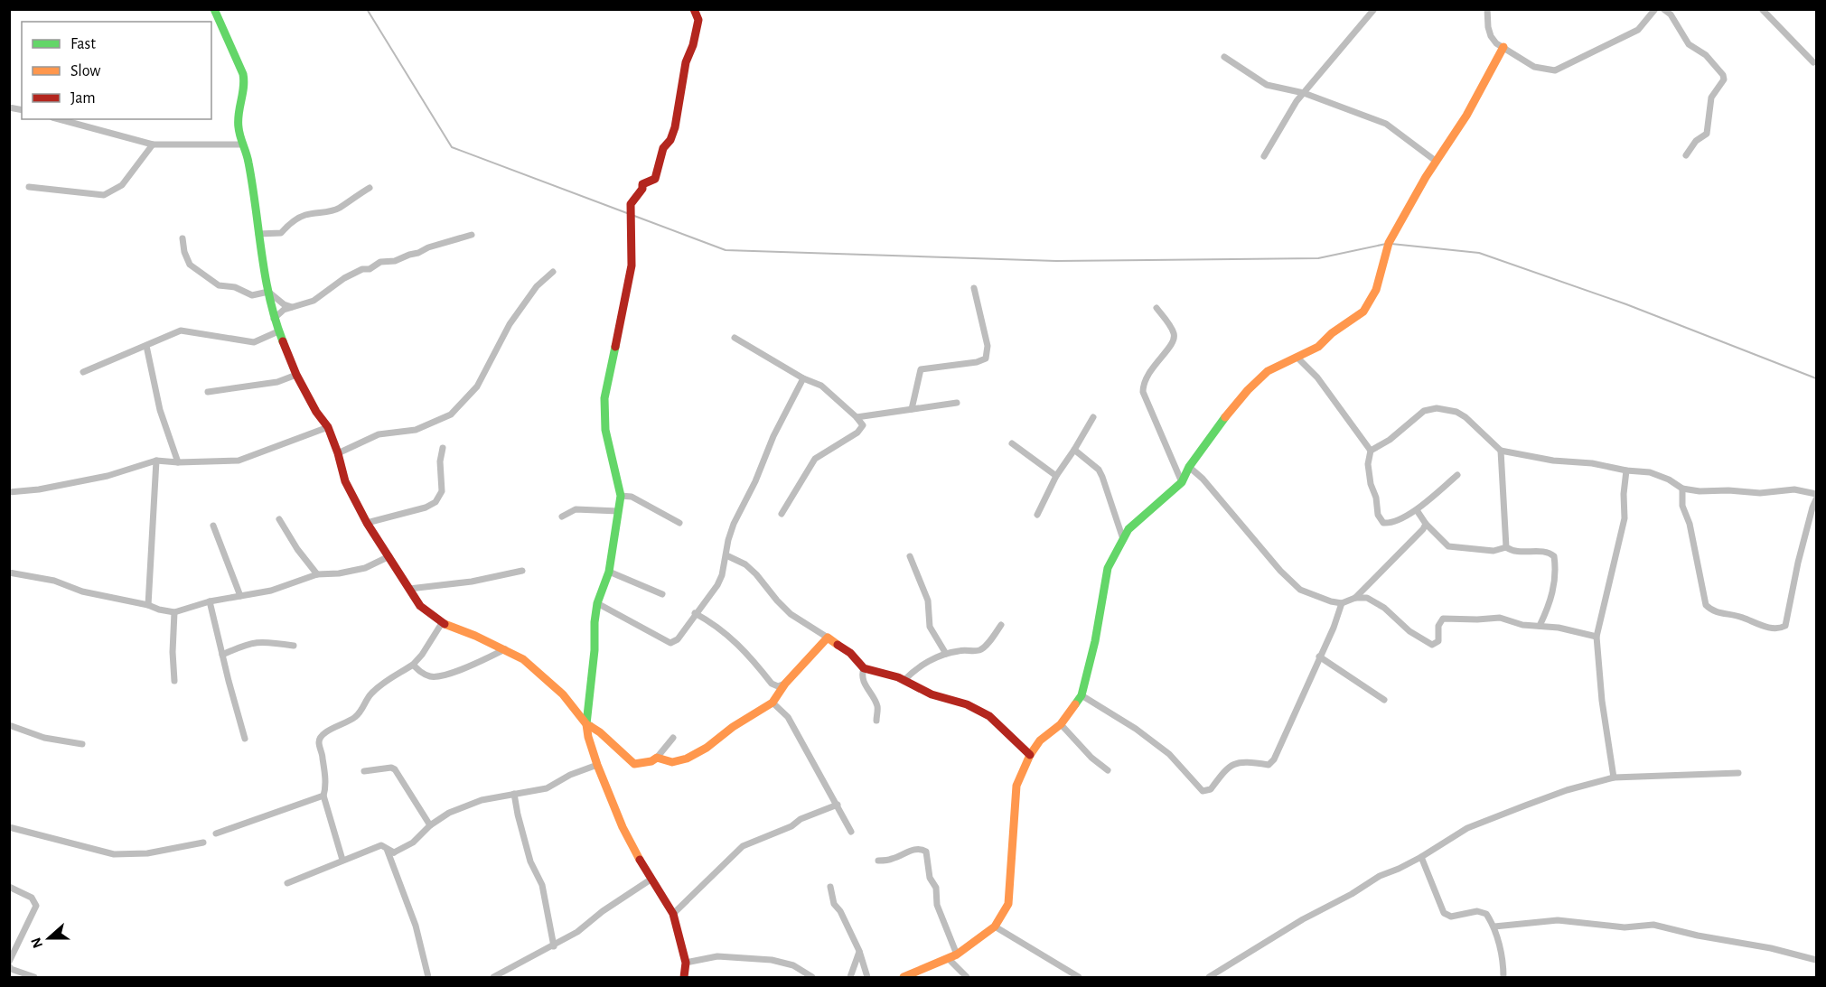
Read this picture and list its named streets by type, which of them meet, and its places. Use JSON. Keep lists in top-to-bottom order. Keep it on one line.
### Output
{"legend":["Fast","Slow","Jam"],"north":"left"}
